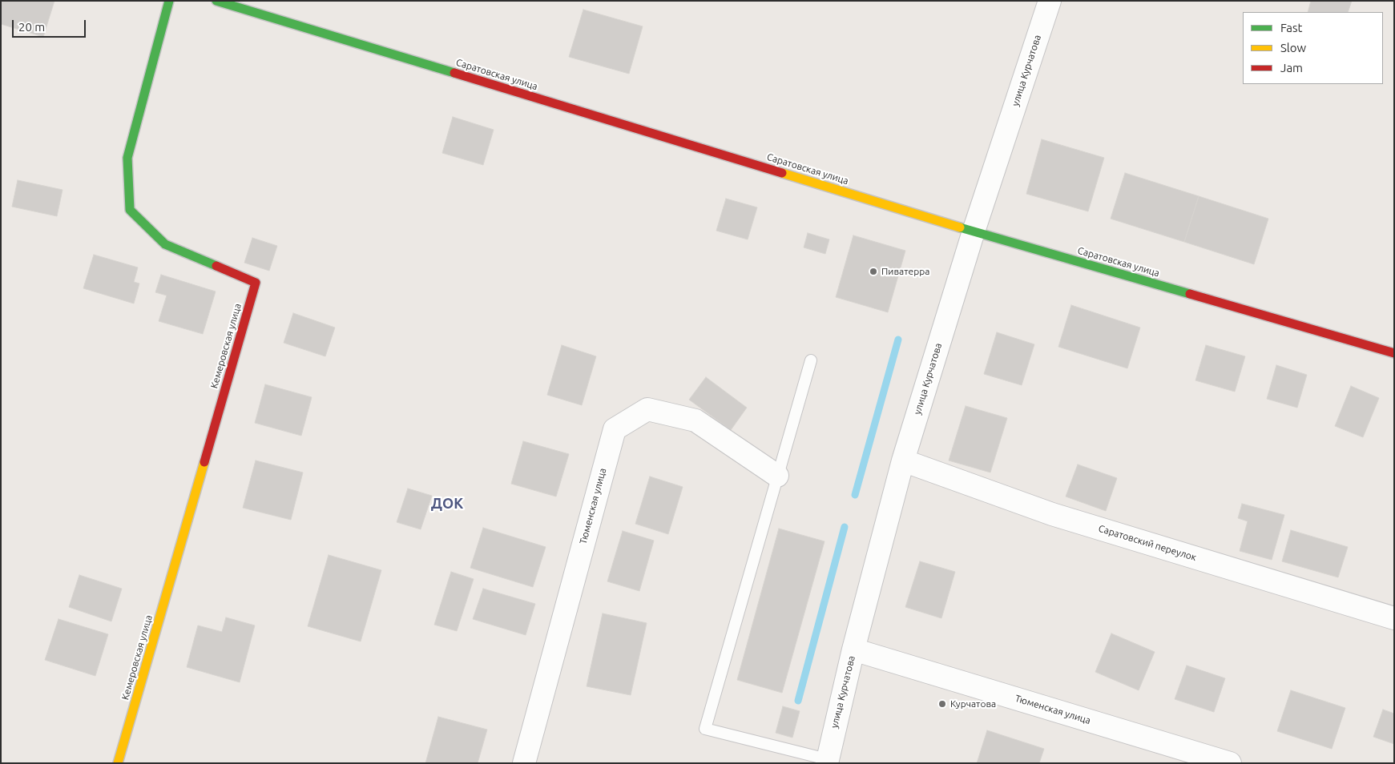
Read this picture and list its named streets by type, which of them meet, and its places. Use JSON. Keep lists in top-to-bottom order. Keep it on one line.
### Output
{"streets":{"street":["улица Курчатова","Саратовская улица","Кемеровская улица","Тюменская улица","Саратовский переулок"]},"crossings":[["улица Курчатова","Саратовская улица"],["улица Курчатова","Тюменская улица"],["улица Курчатова","Саратовский переулок"]],"districts":["ДОК"],"places":["Пиватерра","Курчатова"],"legend":["Fast","Slow","Jam"],"scale_bar":"20 m"}
